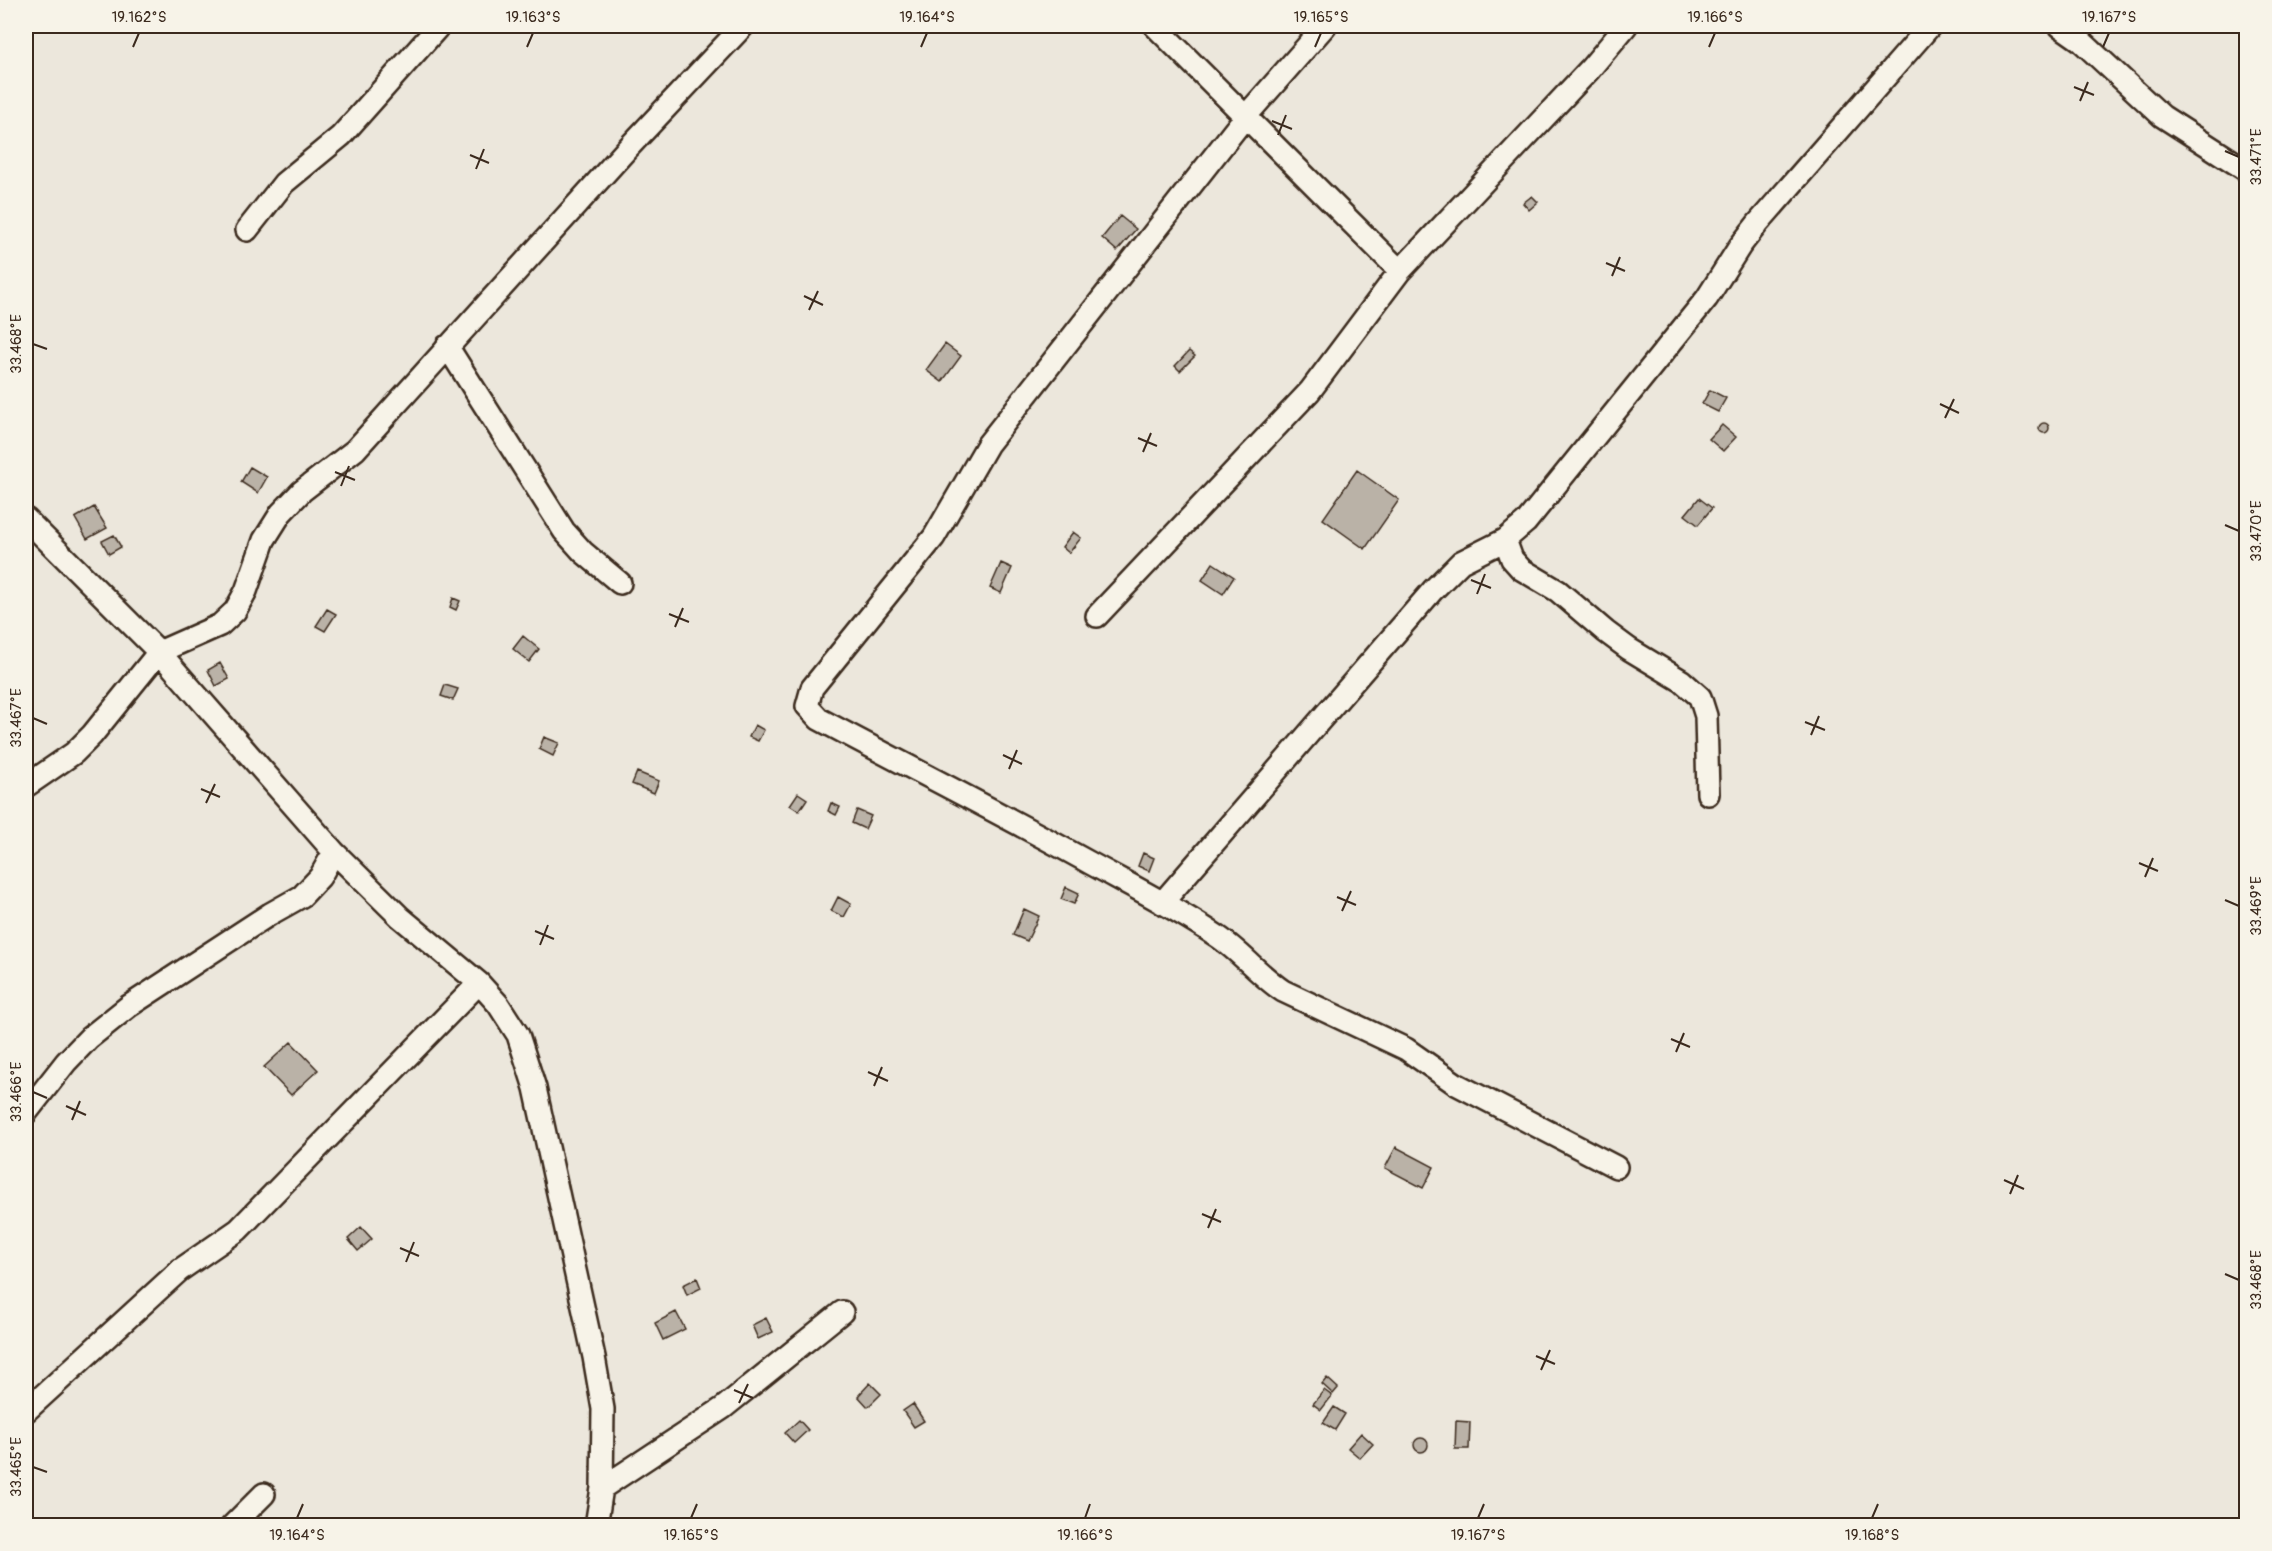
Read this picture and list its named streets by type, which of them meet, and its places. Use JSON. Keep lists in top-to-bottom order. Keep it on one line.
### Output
{"coordinates":["19.162°S","19.163°S","19.164°S","19.165°S","19.166°S","19.167°S","33.471°E","33.468°E","33.470°E","33.467°E","33.469°E","33.466°E","33.465°E","19.168°S"]}
